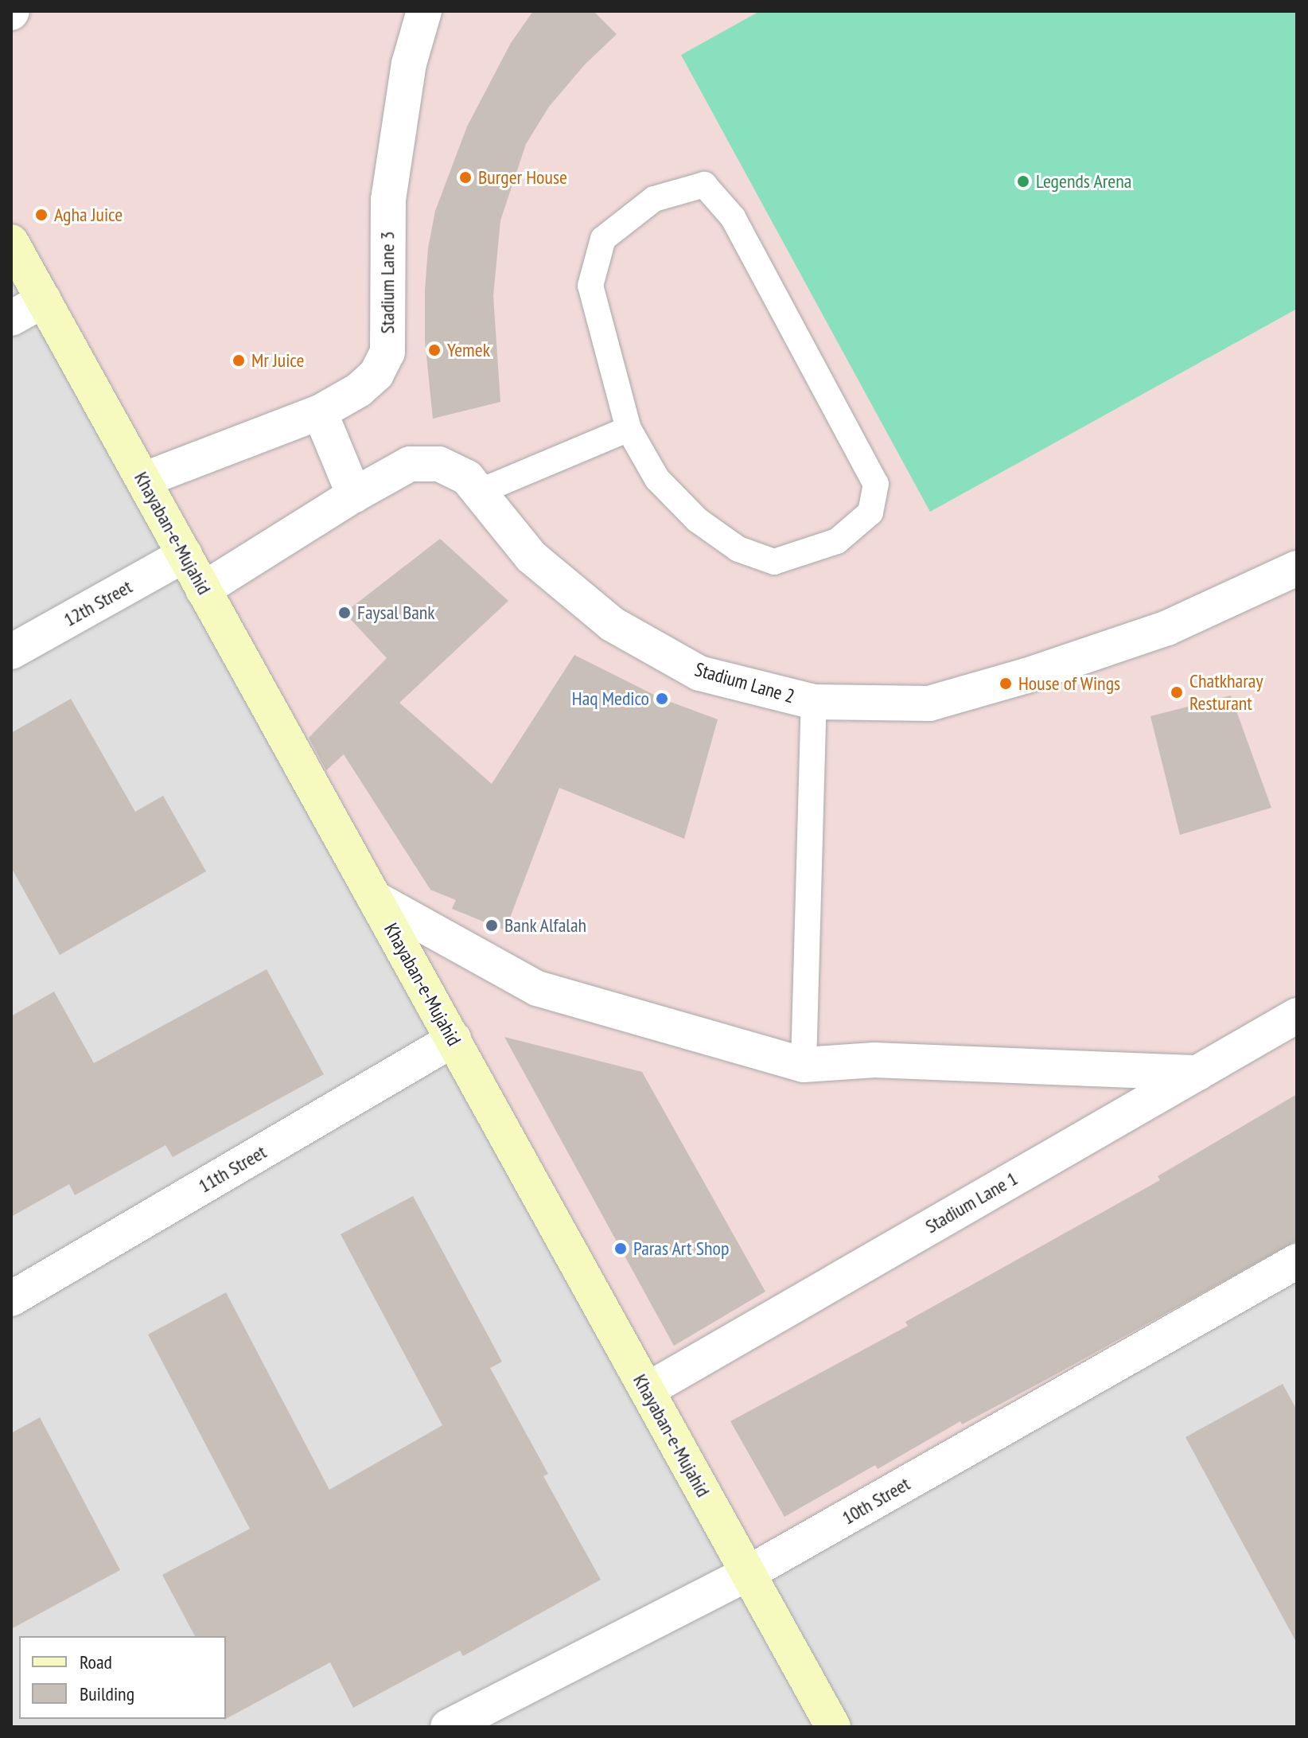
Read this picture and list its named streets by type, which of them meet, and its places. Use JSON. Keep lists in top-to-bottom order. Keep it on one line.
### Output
{"streets":{"main road":["Khayaban-e-Mujahid"],"street":["Stadium Lane 3","12th Street","Stadium Lane 2","11th Street","Stadium Lane 1","10th Street"]},"crossings":[["Stadium Lane 3","Khayaban-e-Mujahid"],["Khayaban-e-Mujahid","12th Street"],["Khayaban-e-Mujahid","Stadium Lane 2"],["Khayaban-e-Mujahid","11th Street"],["Khayaban-e-Mujahid","Stadium Lane 1"],["Khayaban-e-Mujahid","10th Street"]],"places":["Burger House","Legends Arena","Agha Juice","Yemek","Mr Juice","Faysal Bank","House of Wings","Chatkharay Resturant","Haq Medico","Bank Alfalah","Paras Art Shop"],"legend":["Road","Building"]}
